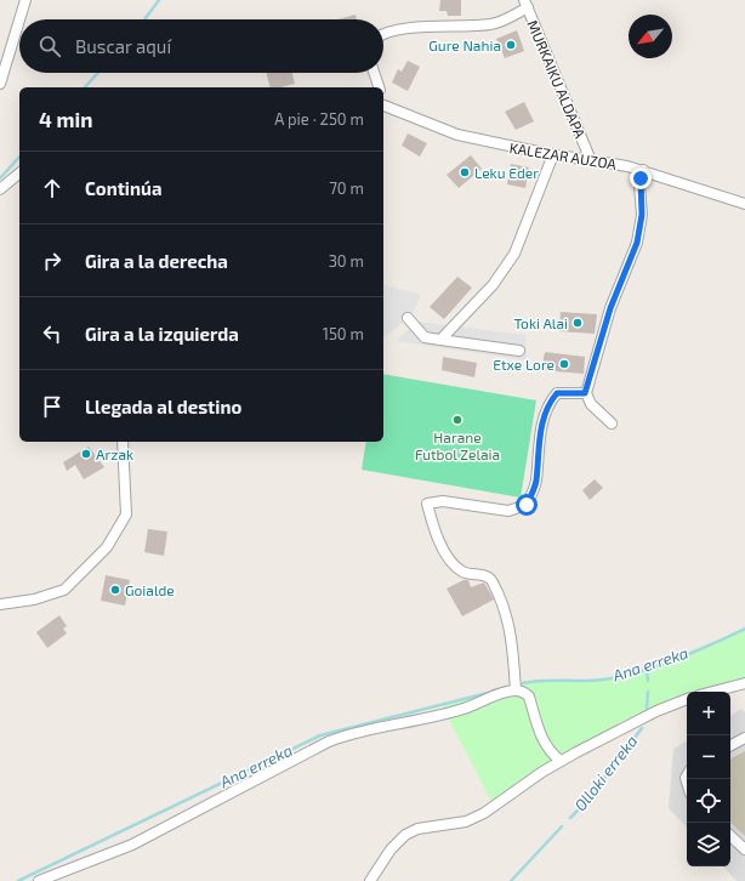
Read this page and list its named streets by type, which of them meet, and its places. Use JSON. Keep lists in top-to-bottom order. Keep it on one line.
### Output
{"streets":{"street":["MURKAIKU ALDAPA","KALEZAR AUZOA"]},"crossings":[["MURKAIKU ALDAPA","KALEZAR AUZOA"]],"water":["Ana erreka","Olloki erreka"],"places":["Gure Nahia","Leku Eder","Toki Alai","Etxe Lore","Harane Futbol Zelaia","Arzak","Goialde"],"north":"bottom left","page":{"search":"Buscar aquí","heading":["4 min","A pie · 250 m"],"list":[["Continúa","70 m"],["Gira a la derecha","30 m"],["Gira a la izquierda","150 m"],"Llegada al destino"],"map_buttons":["+","−"]}}
